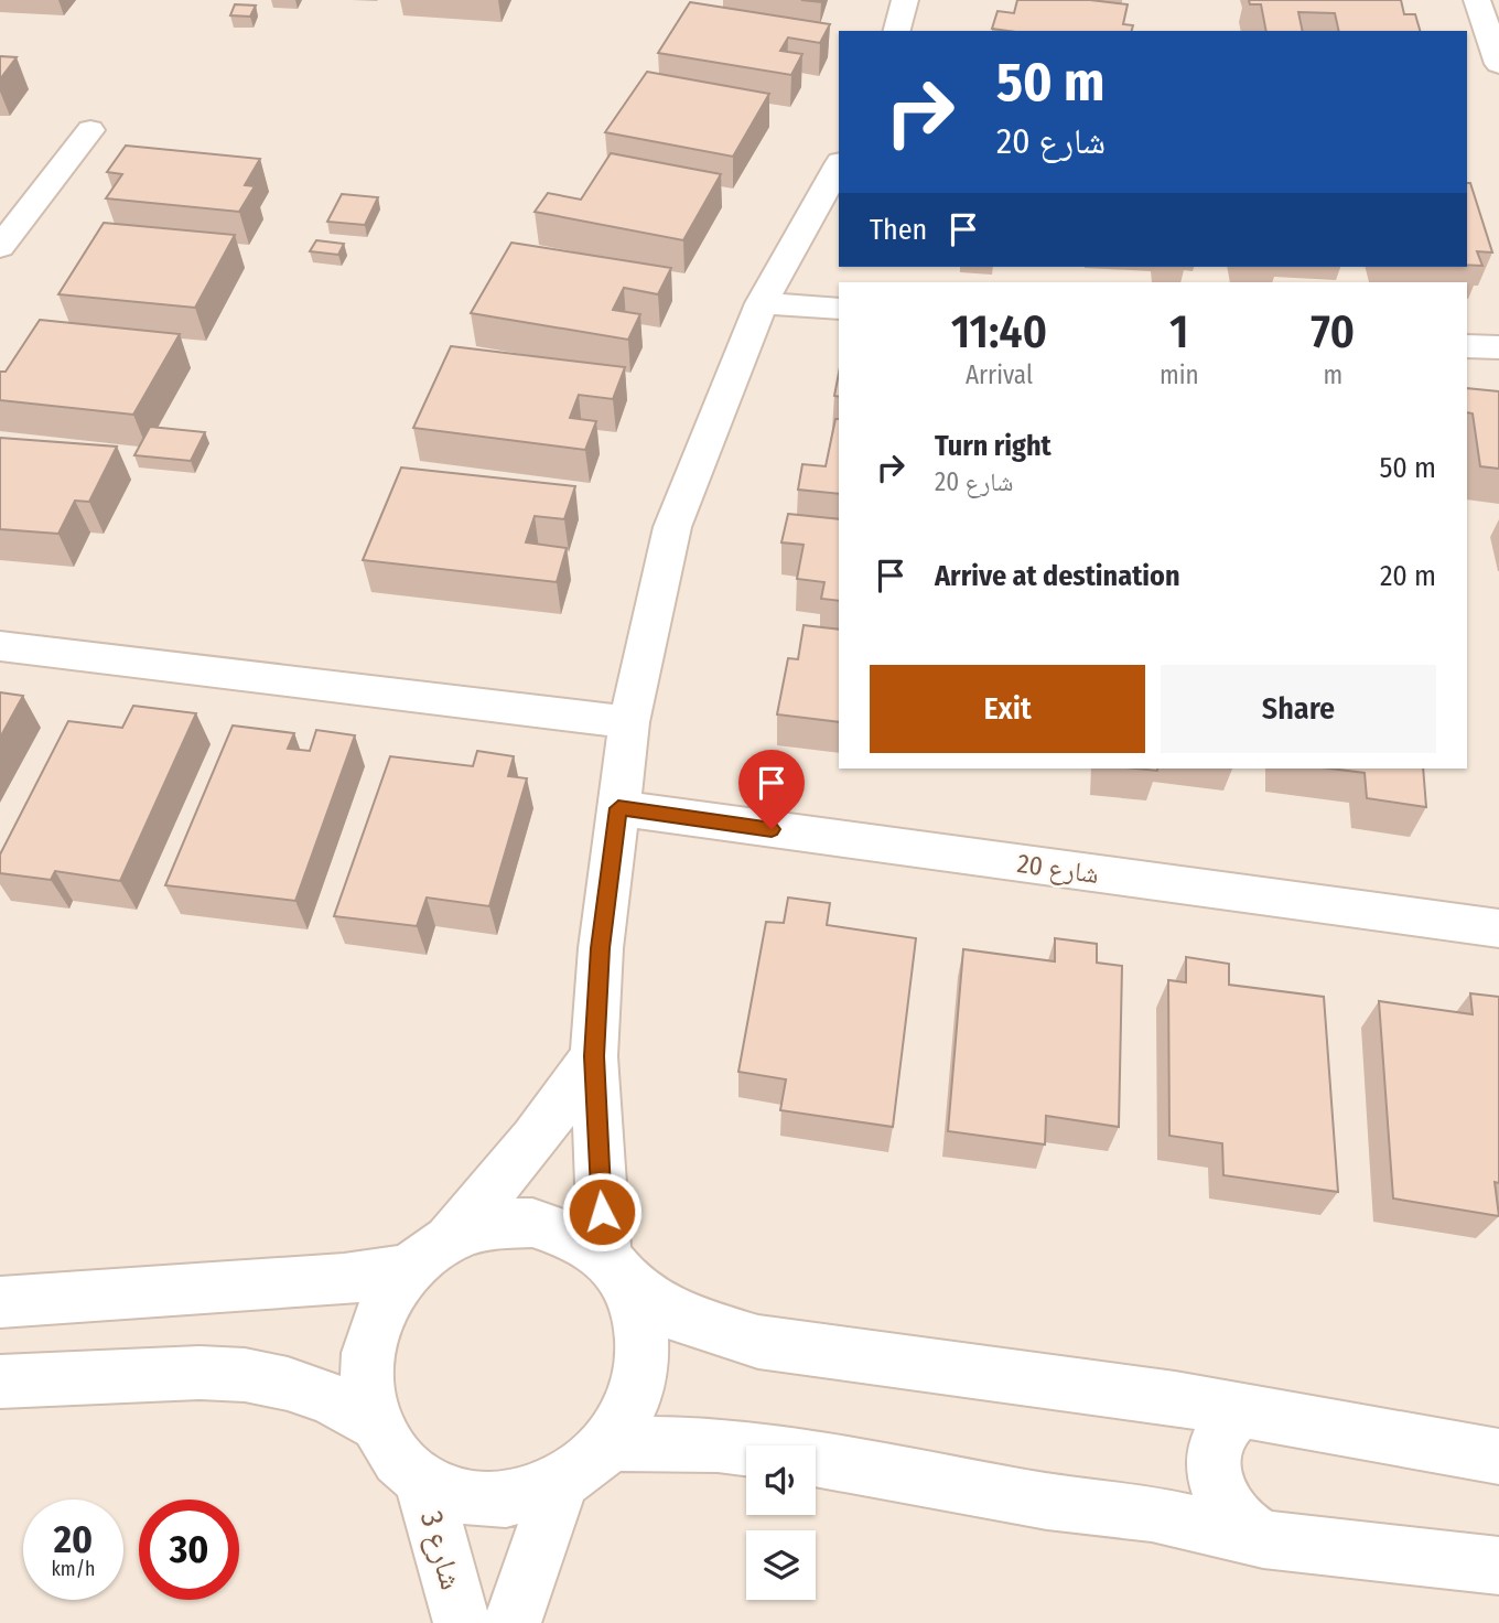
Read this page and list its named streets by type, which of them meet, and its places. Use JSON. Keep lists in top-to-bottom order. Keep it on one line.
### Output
{"streets":{"street":["شارع 20","شارع 3"]},"page":{"turn":["50 m","شارع 20"],"then":"Then","eta":["11:40","Arrival","1","min","70","m"],"list":[{"name":"Turn right","note":"شارع 20","value":"50 m"},{"name":"Arrive at destination","value":"20 m"}],"buttons":["Exit","Share"],"speed":"20 km/h","limit":"30"}}
